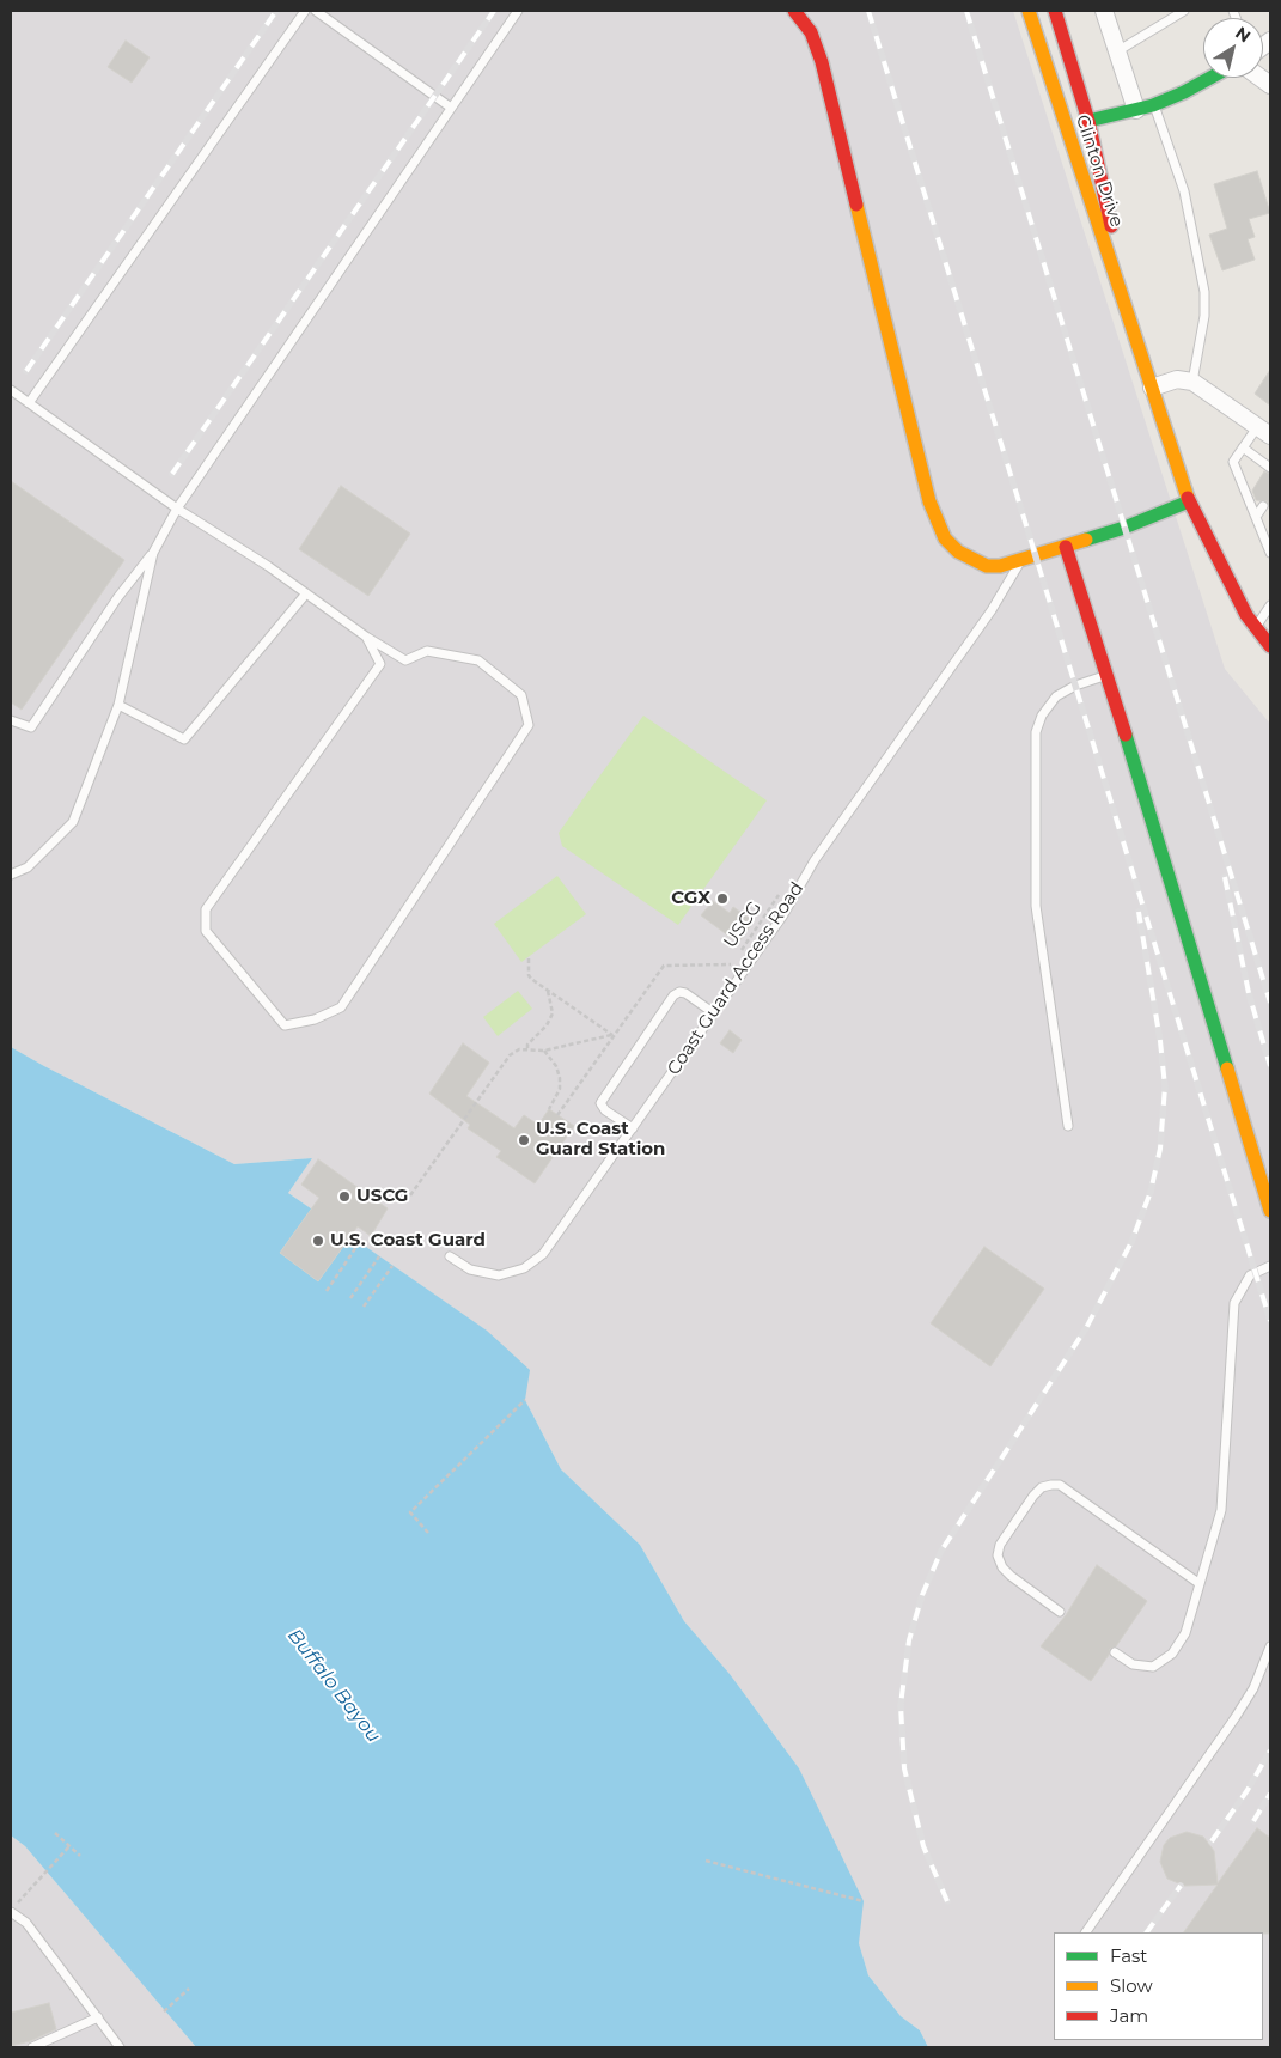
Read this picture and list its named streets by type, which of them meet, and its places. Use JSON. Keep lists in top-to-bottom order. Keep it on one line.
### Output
{"streets":{"street":["Clinton Drive"],"lane":["Coast Guard Access Road"],"path":["USCG"]},"water":["Buffalo Bayou"],"places":["CGX","U.S. Coast Guard Station","USCG","U.S. Coast Guard"],"legend":["Fast","Slow","Jam"],"north":"top right"}
